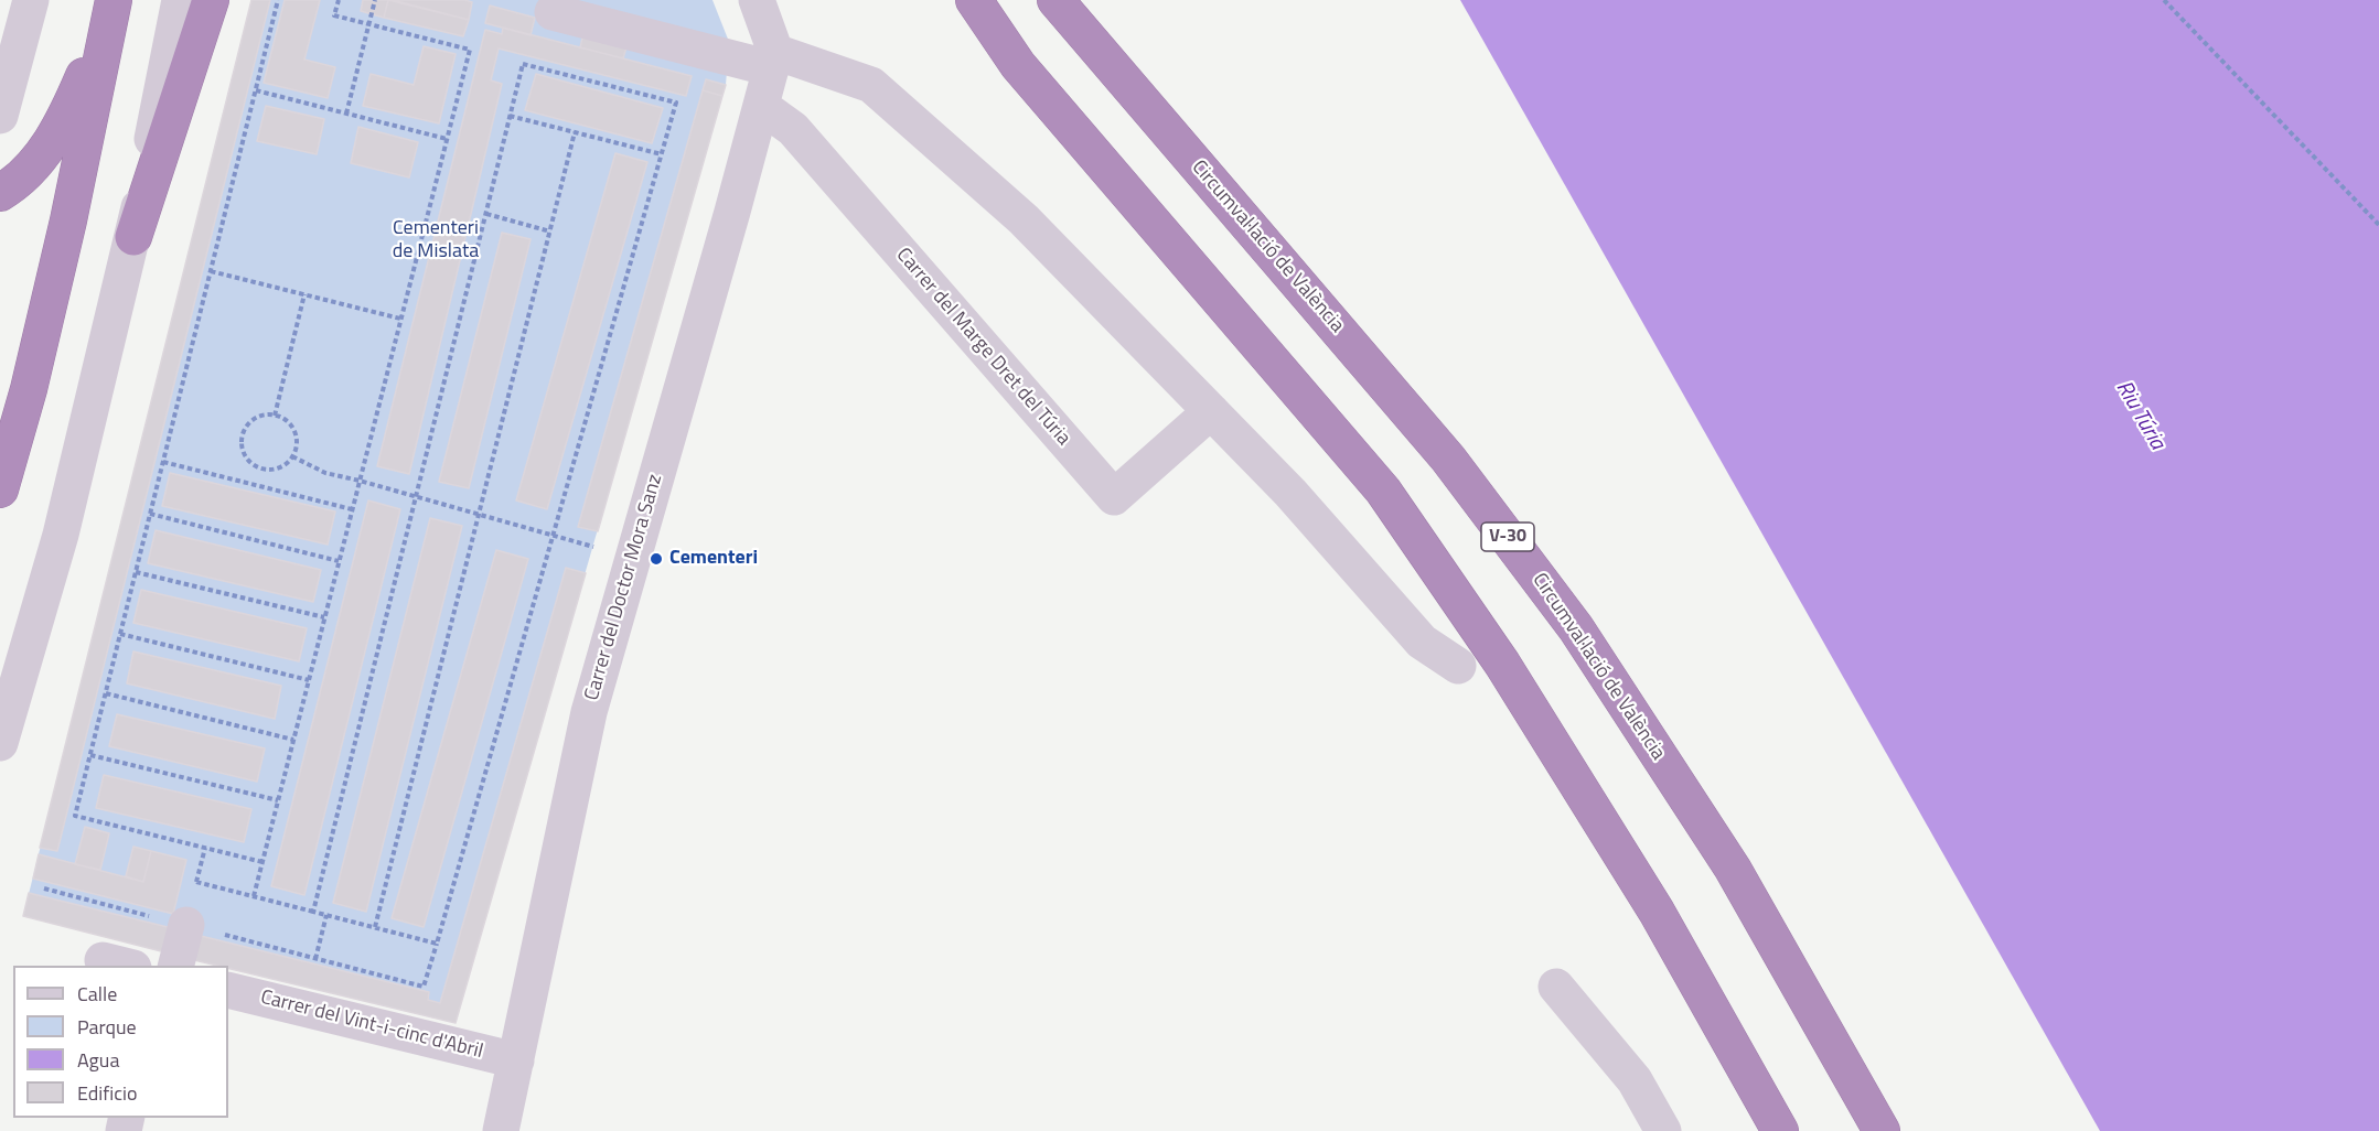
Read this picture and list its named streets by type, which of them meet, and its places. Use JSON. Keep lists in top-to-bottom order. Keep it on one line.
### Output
{"streets":{"highway":["Circumval·lació de València","V-30"],"street":["Carrer del Marge Dret del Túria","Carrer del Doctor Mora Sanz","Carrer del Vint-i-cinc d'Abril"]},"crossings":[["Carrer del Marge Dret del Túria","Carrer del Doctor Mora Sanz"],["Carrer del Doctor Mora Sanz","Carrer del Vint-i-cinc d'Abril"]],"water":["Riu Túria"],"parks":["Cementeri de Mislata"],"places":["Cementeri"],"legend":["Calle","Parque","Agua","Edificio"]}
